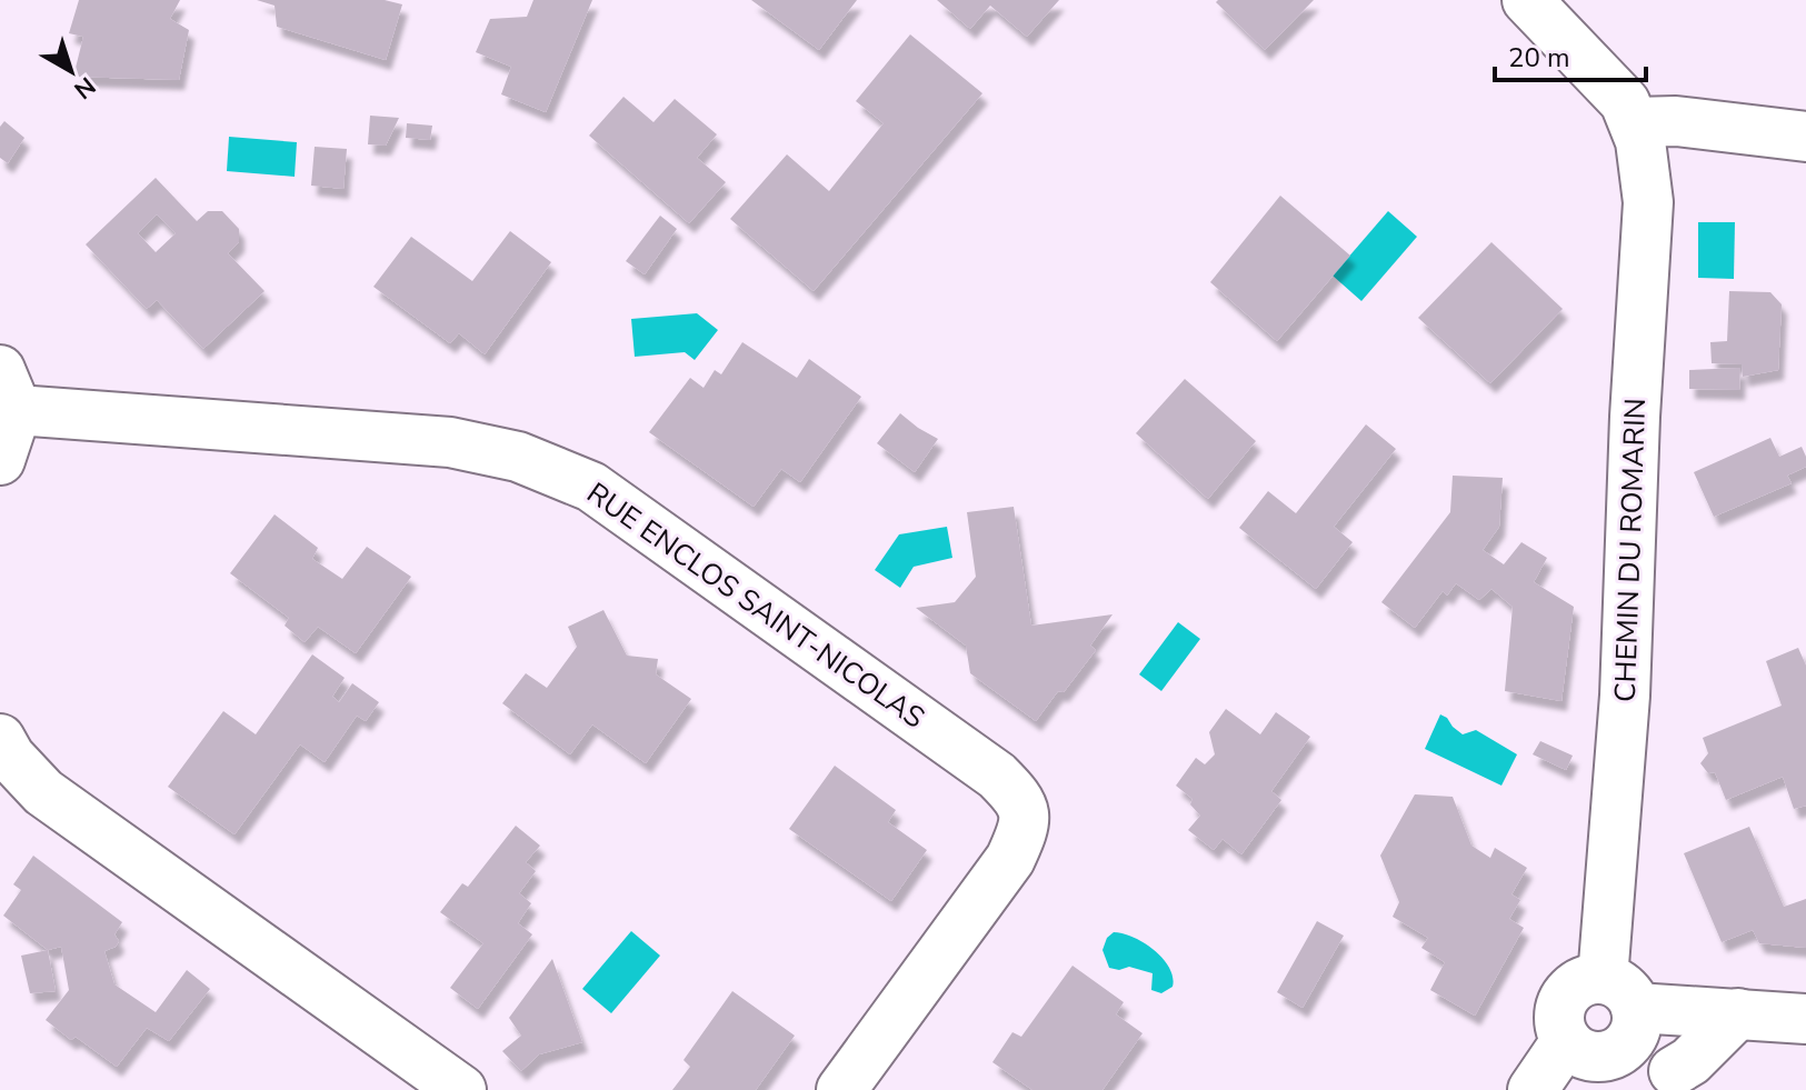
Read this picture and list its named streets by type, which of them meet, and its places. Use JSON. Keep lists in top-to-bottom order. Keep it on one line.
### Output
{"streets":{"street":["CHEMIN DU ROMARIN","RUE ENCLOS SAINT-NICOLAS"]},"scale_bar":"20 m","north":"bottom right"}
